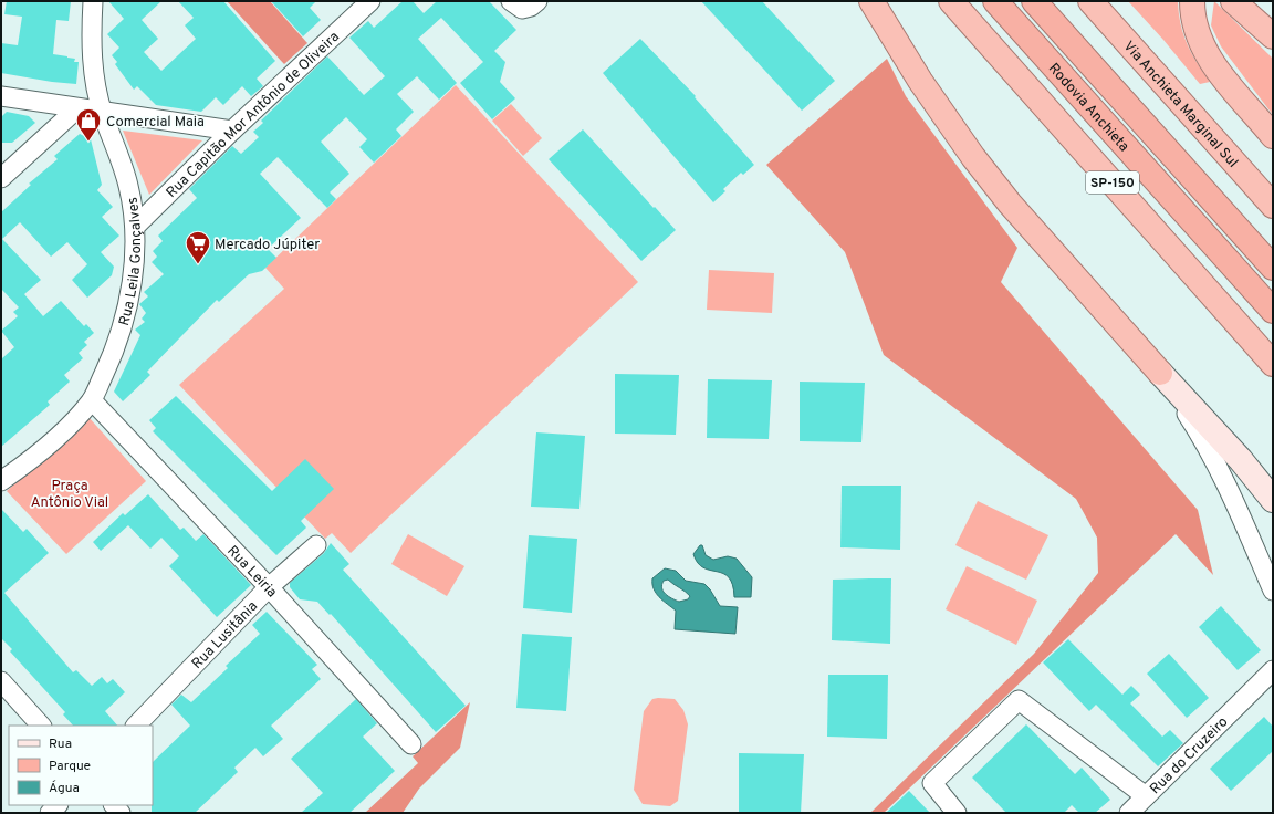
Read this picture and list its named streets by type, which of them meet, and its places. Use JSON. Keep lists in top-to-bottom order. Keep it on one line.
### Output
{"streets":{"highway":["Via Anchieta Marginal Sul","Rodovia Anchieta","SP-150"],"street":["Rua Capitão Mor Antônio de Oliveira","Rua Leila Gonçalves","Rua Leiria","Rua Lusitânia","Rua do Cruzeiro"]},"crossings":[["Rua Capitão Mor Antônio de Oliveira","Rua Leila Gonçalves"],["Rua Leila Gonçalves","Rua Leiria"],["Rua Leiria","Rua Lusitânia"]],"parks":["Praça Antônio Vial"],"places":{"shop":["Comercial Maia"],"supermarket":["Mercado Júpiter"]},"legend":["Rua","Parque","Água"]}
